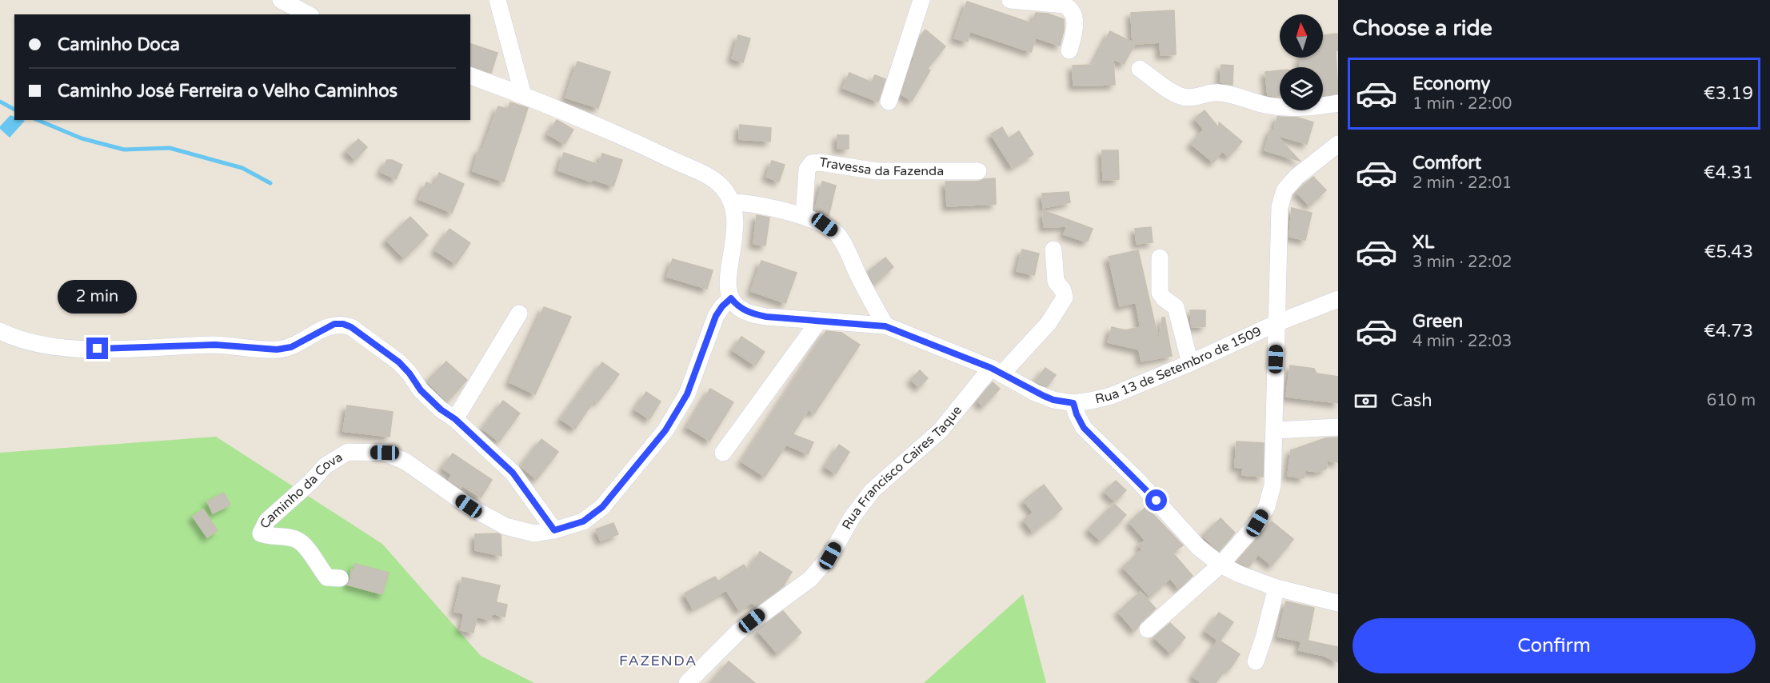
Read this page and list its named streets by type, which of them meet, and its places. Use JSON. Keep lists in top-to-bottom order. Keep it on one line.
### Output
{"streets":{"street":["Travessa da Fazenda","Rua 13 de Setembro de 1509","Rua Francisco Caires Taque","Caminho da Cova"]},"crossings":[["Rua 13 de Setembro de 1509","Rua Francisco Caires Taque"]],"districts":["FAZENDA"],"north":"top","page":{"heading":"Choose a ride","banner":["Caminho Doca","Caminho José Ferreira o Velho Caminhos"],"list":[{"name":"Economy","note":"1 min · 22:00","value":"€3.19"},{"name":"Comfort","note":"2 min · 22:01","value":"€4.31"},{"name":"XL","note":"3 min · 22:02","value":"€5.43"},{"name":"Green","note":"4 min · 22:03","value":"€4.73"}],"bubble":"2 min","pay":["Cash","610 m"],"buttons":"Confirm"}}
